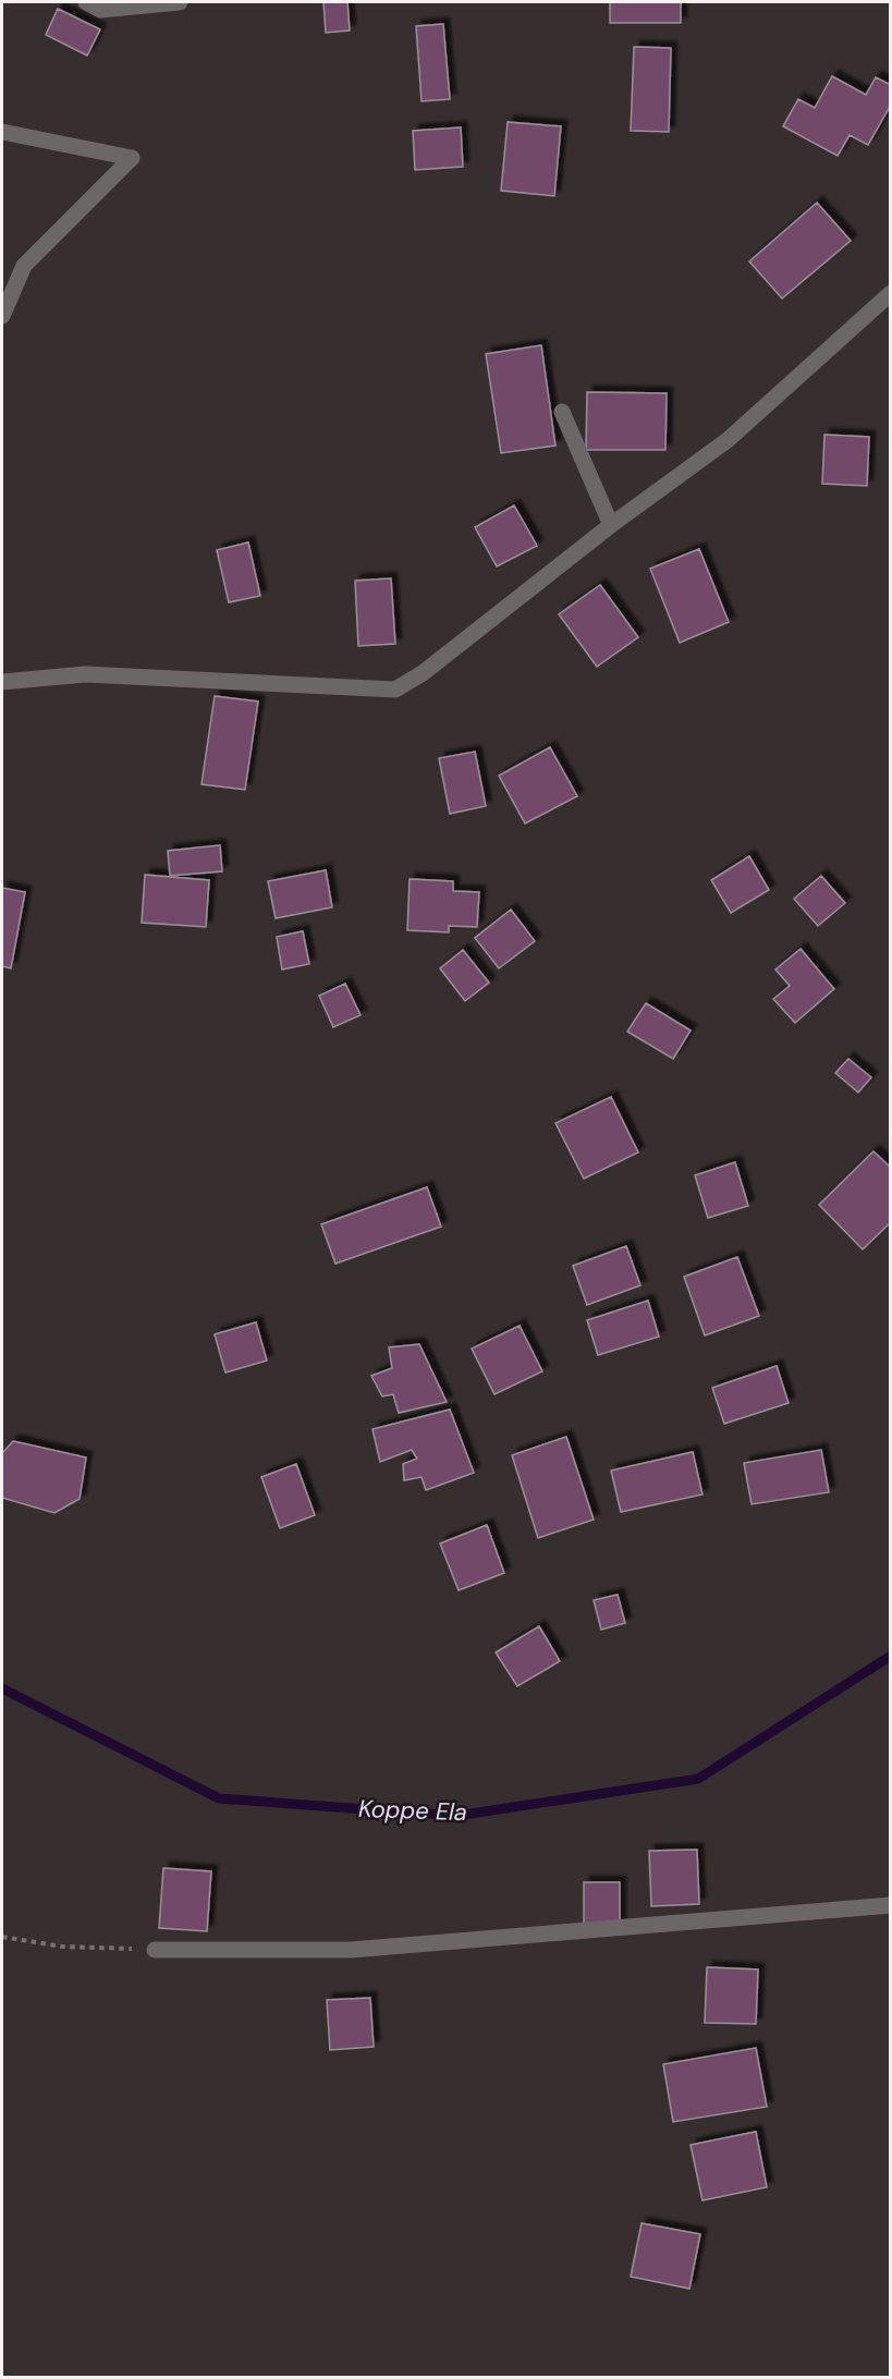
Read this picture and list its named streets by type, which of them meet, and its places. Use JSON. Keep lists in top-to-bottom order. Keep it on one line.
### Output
{"water":["Koppe Ela"]}
